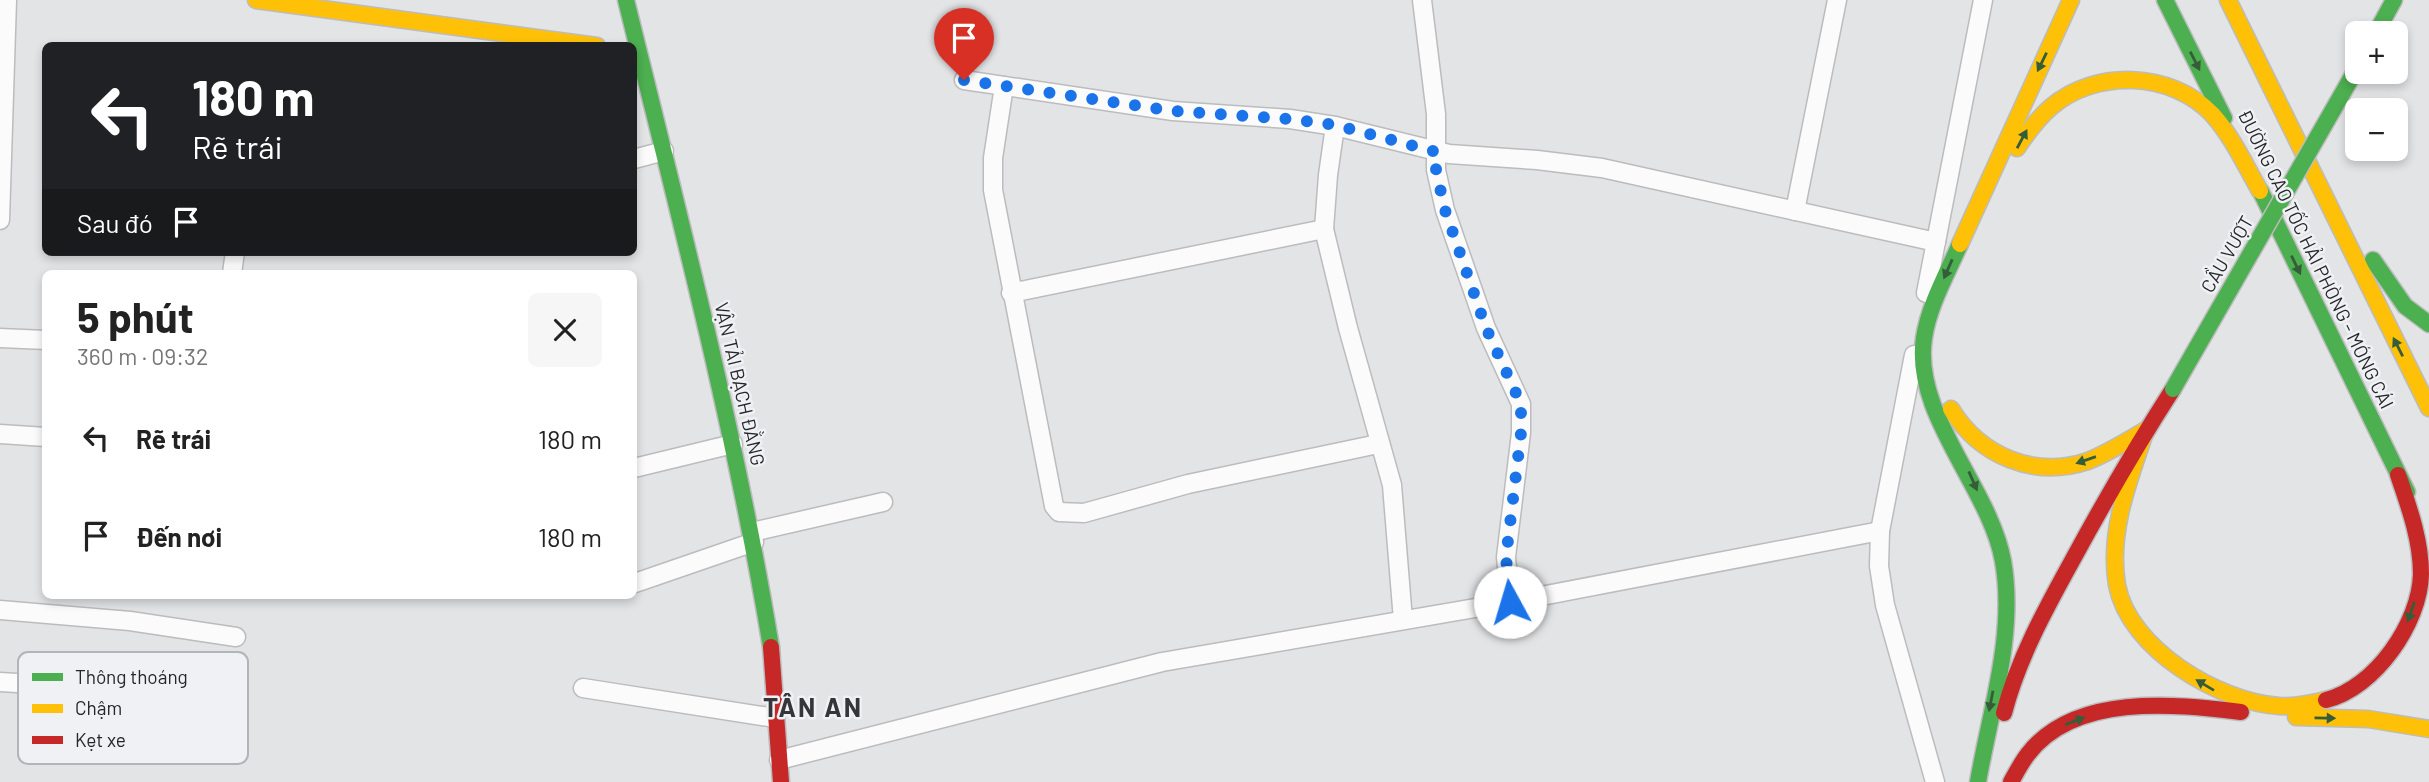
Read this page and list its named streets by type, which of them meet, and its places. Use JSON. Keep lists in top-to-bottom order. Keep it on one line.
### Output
{"streets":{"main road":["CẦU VƯỢT","ĐƯỜNG CAO TỐC HẢI PHÒNG - MÓNG CÁI","VẬN TẢI BẠCH ĐẰNG"]},"districts":["TÂN AN"],"legend":["Thông thoáng","Chậm","Kẹt xe"],"page":{"map_buttons":["+","−"],"turn":["180 m","Rẽ trái"],"then":"Sau đó","heading":["5 phút","360 m · 09:32"],"list":[{"name":"Rẽ trái","value":"180 m"},{"name":"Đến nơi","value":"180 m"}]}}
